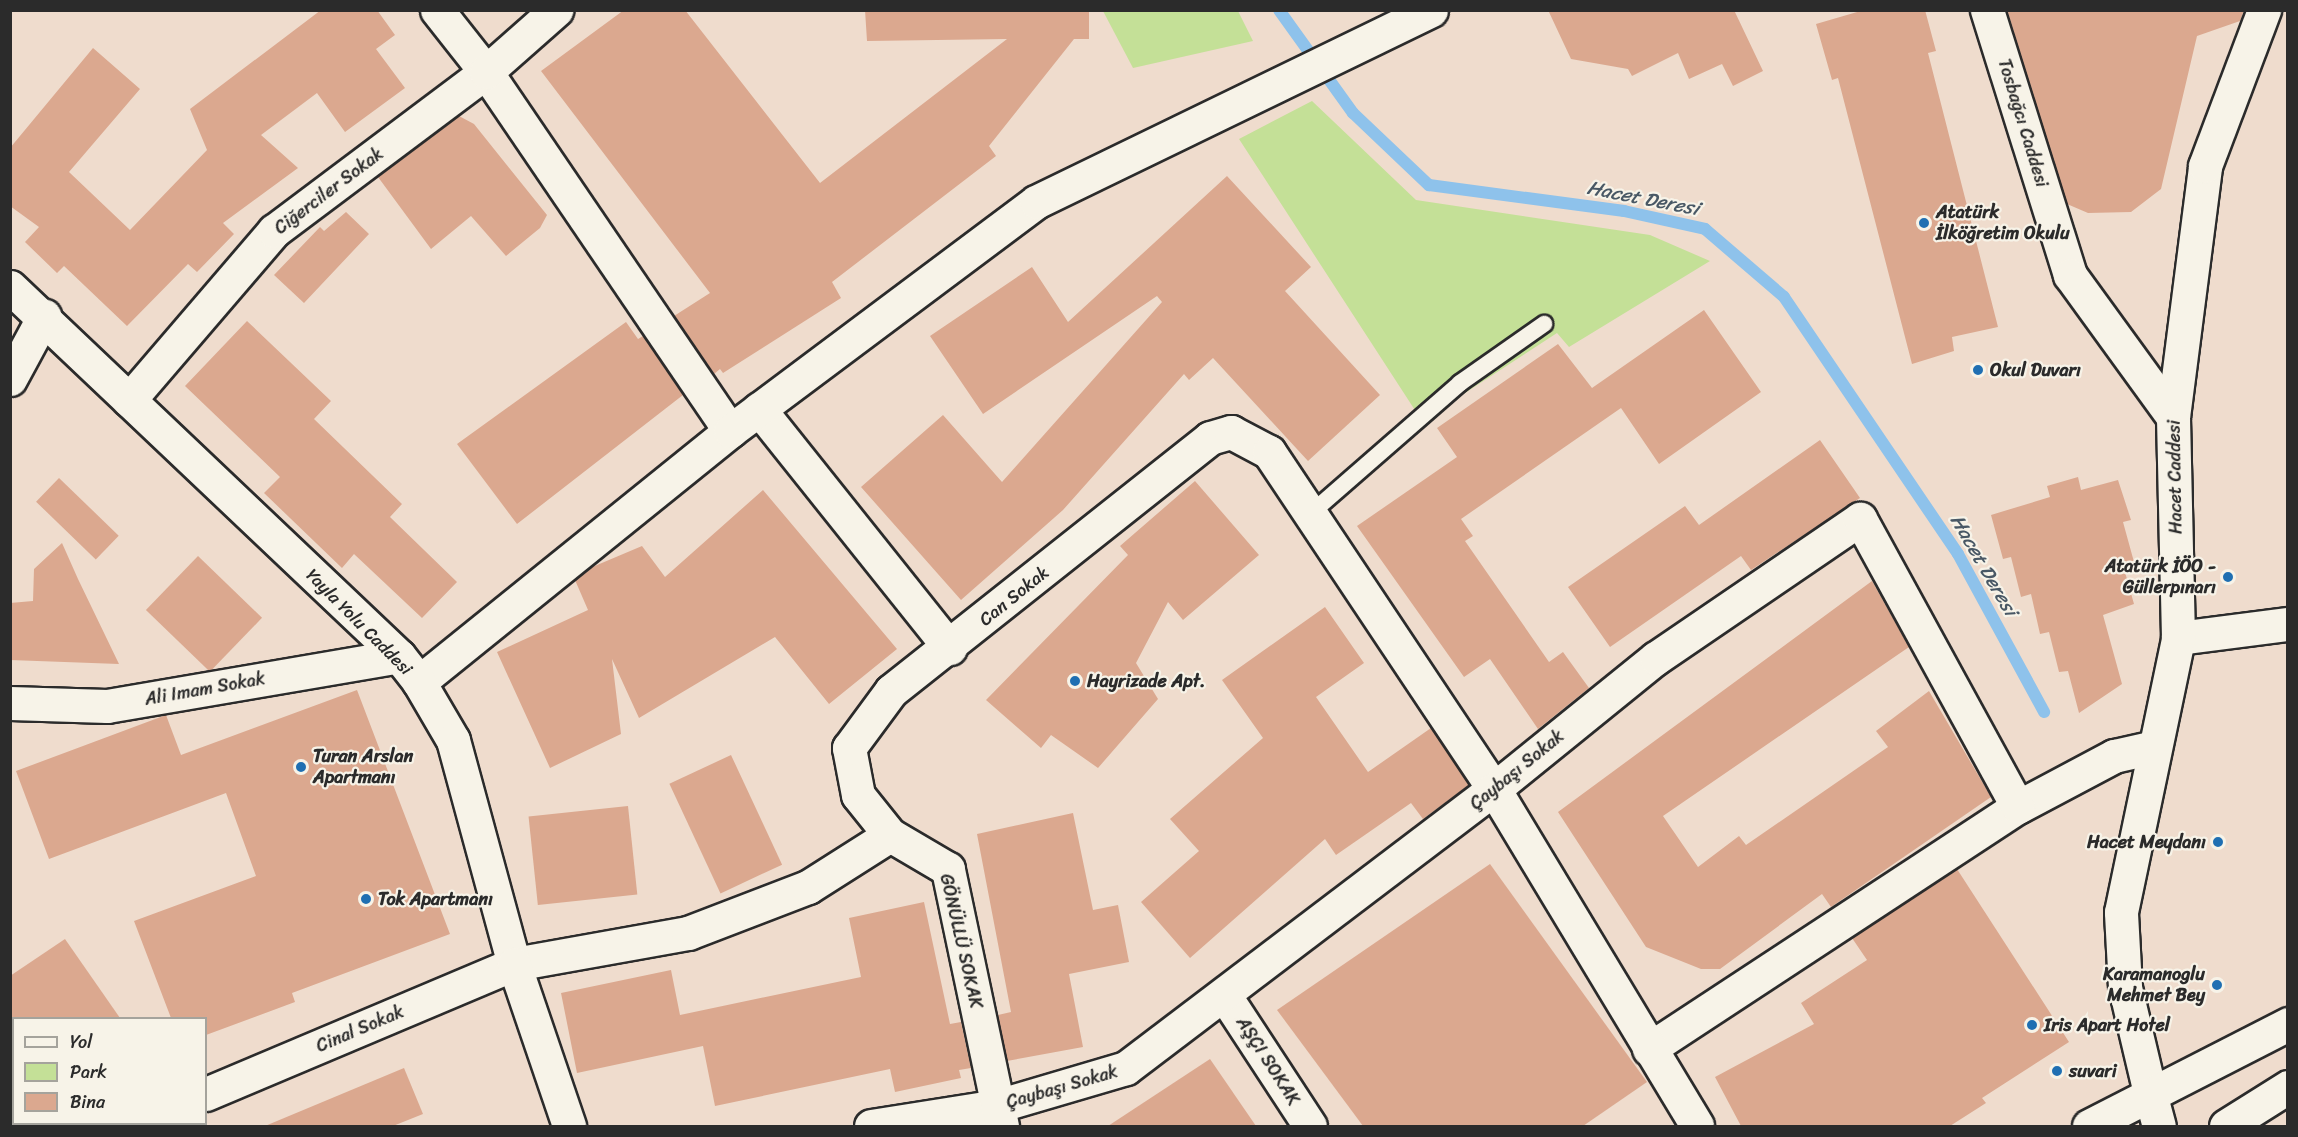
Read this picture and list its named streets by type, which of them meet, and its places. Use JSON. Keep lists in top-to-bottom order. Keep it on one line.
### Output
{"streets":{"street":["Tosbağcı Caddesi","Ciğerciler Sokak","Hacet Caddesi","Can Sokak","Yayla Yolu Caddesi","Ali Imam Sokak","Çaybaşı Sokak","GÖNÜLLÜ SOKAK","Cinal Sokak","AŞÇI SOKAK"]},"crossings":[["Tosbağcı Caddesi","Hacet Caddesi"],["Ciğerciler Sokak","Yayla Yolu Caddesi"],["Can Sokak","GÖNÜLLÜ SOKAK"],["Yayla Yolu Caddesi","Ali Imam Sokak"],["Yayla Yolu Caddesi","Cinal Sokak"],["Çaybaşı Sokak","GÖNÜLLÜ SOKAK"],["Çaybaşı Sokak","AŞÇI SOKAK"],["GÖNÜLLÜ SOKAK","Cinal Sokak"]],"water":["Hacet Deresi"],"places":["Atatürk İlköğretim Okulu","Okul Duvarı","Atatürk İÖO - Güllerpınarı","Hayrizade Apt.","Turan Arslan Apartmanı","Hacet Meydanı","Tok Apartmanı","Karamanoglu Mehmet Bey","Iris Apart Hotel","suvari"],"legend":["Yol","Park","Bina"]}
